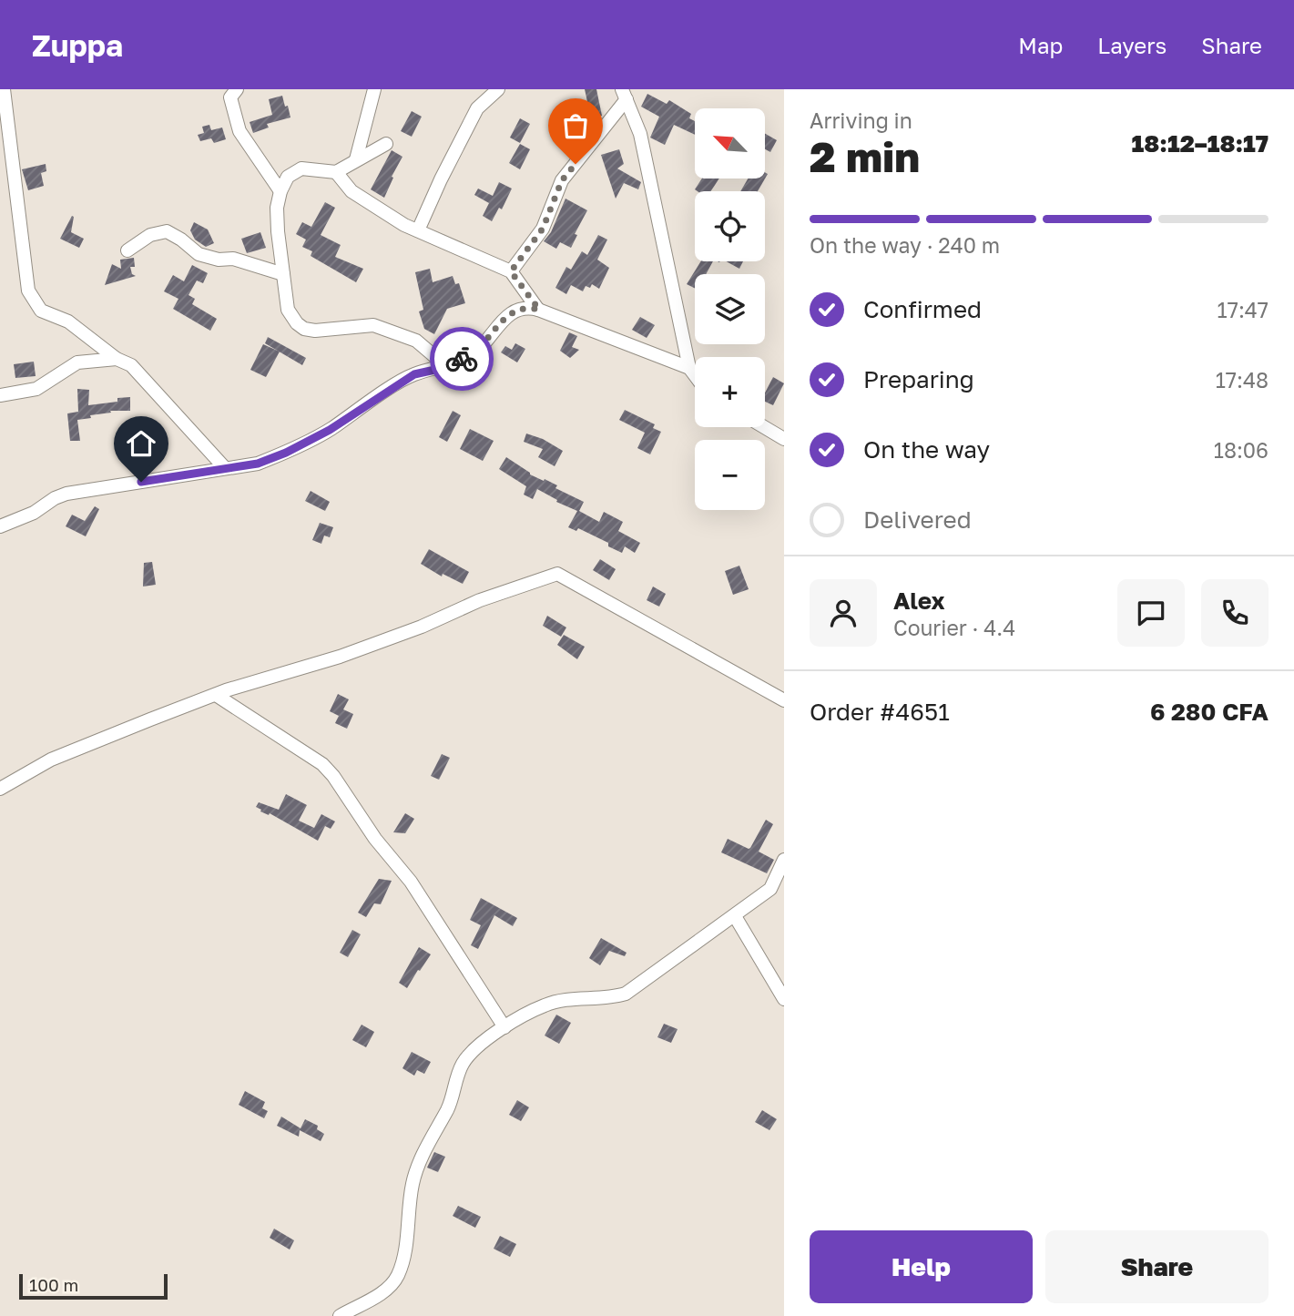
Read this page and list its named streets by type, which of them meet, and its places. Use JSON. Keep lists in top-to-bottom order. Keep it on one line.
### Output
{"scale_bar":"100 m","north":"top left","page":{"header":"Zuppa","nav":["Map","Layers","Share"],"heading":["2 min","Arriving in","18:12–18:17"],"panel":["Alex","Courier · 4.4","Order #4651","6 280 CFA"],"map_buttons":["+","−"],"bar":"On the way · 240 m","list":[["Confirmed","17:47"],["Preparing","17:48"],["On the way","18:06"],"Delivered"],"buttons":["Help","Share"],"scale":"100 m"}}
